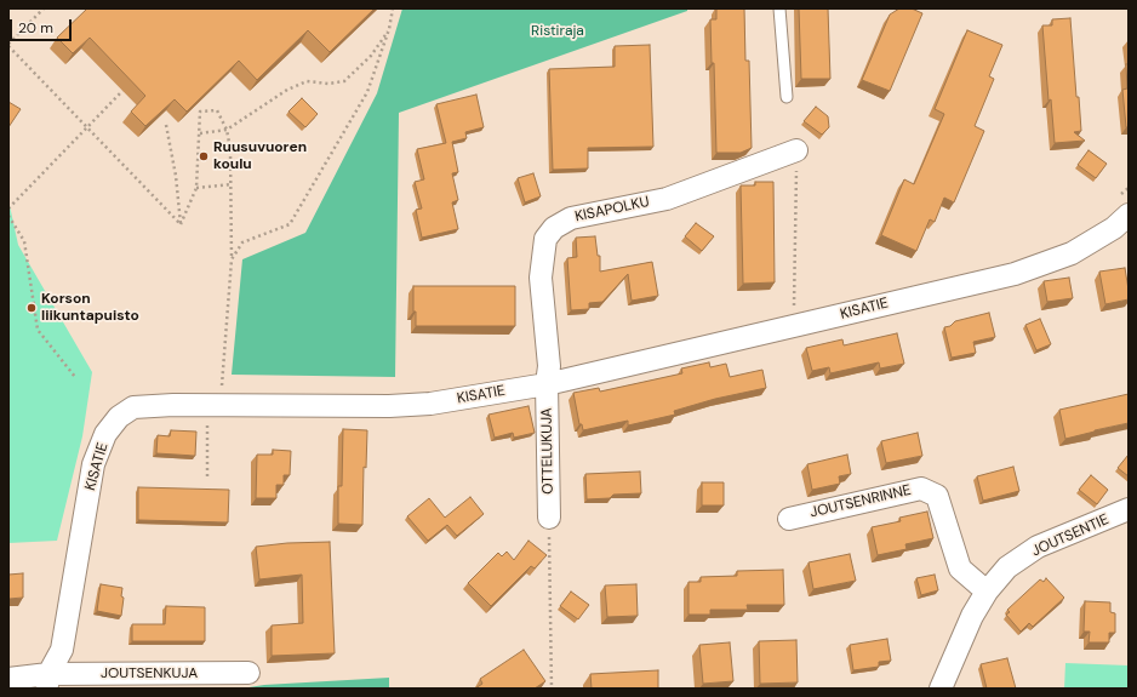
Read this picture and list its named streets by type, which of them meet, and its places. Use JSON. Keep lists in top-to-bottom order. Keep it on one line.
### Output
{"streets":{"street":["KISAPOLKU","KISATIE","OTTELUKUJA","JOUTSENRINNE","JOUTSENTIE","JOUTSENKUJA"]},"crossings":[["KISAPOLKU","KISATIE"],["KISAPOLKU","OTTELUKUJA"],["KISATIE","OTTELUKUJA"],["KISATIE","JOUTSENKUJA"],["JOUTSENRINNE","JOUTSENTIE"]],"parks":["Ristiraja"],"places":["Ruusuvuoren koulu","Korson liikuntapuisto"],"scale_bar":"20 m"}
